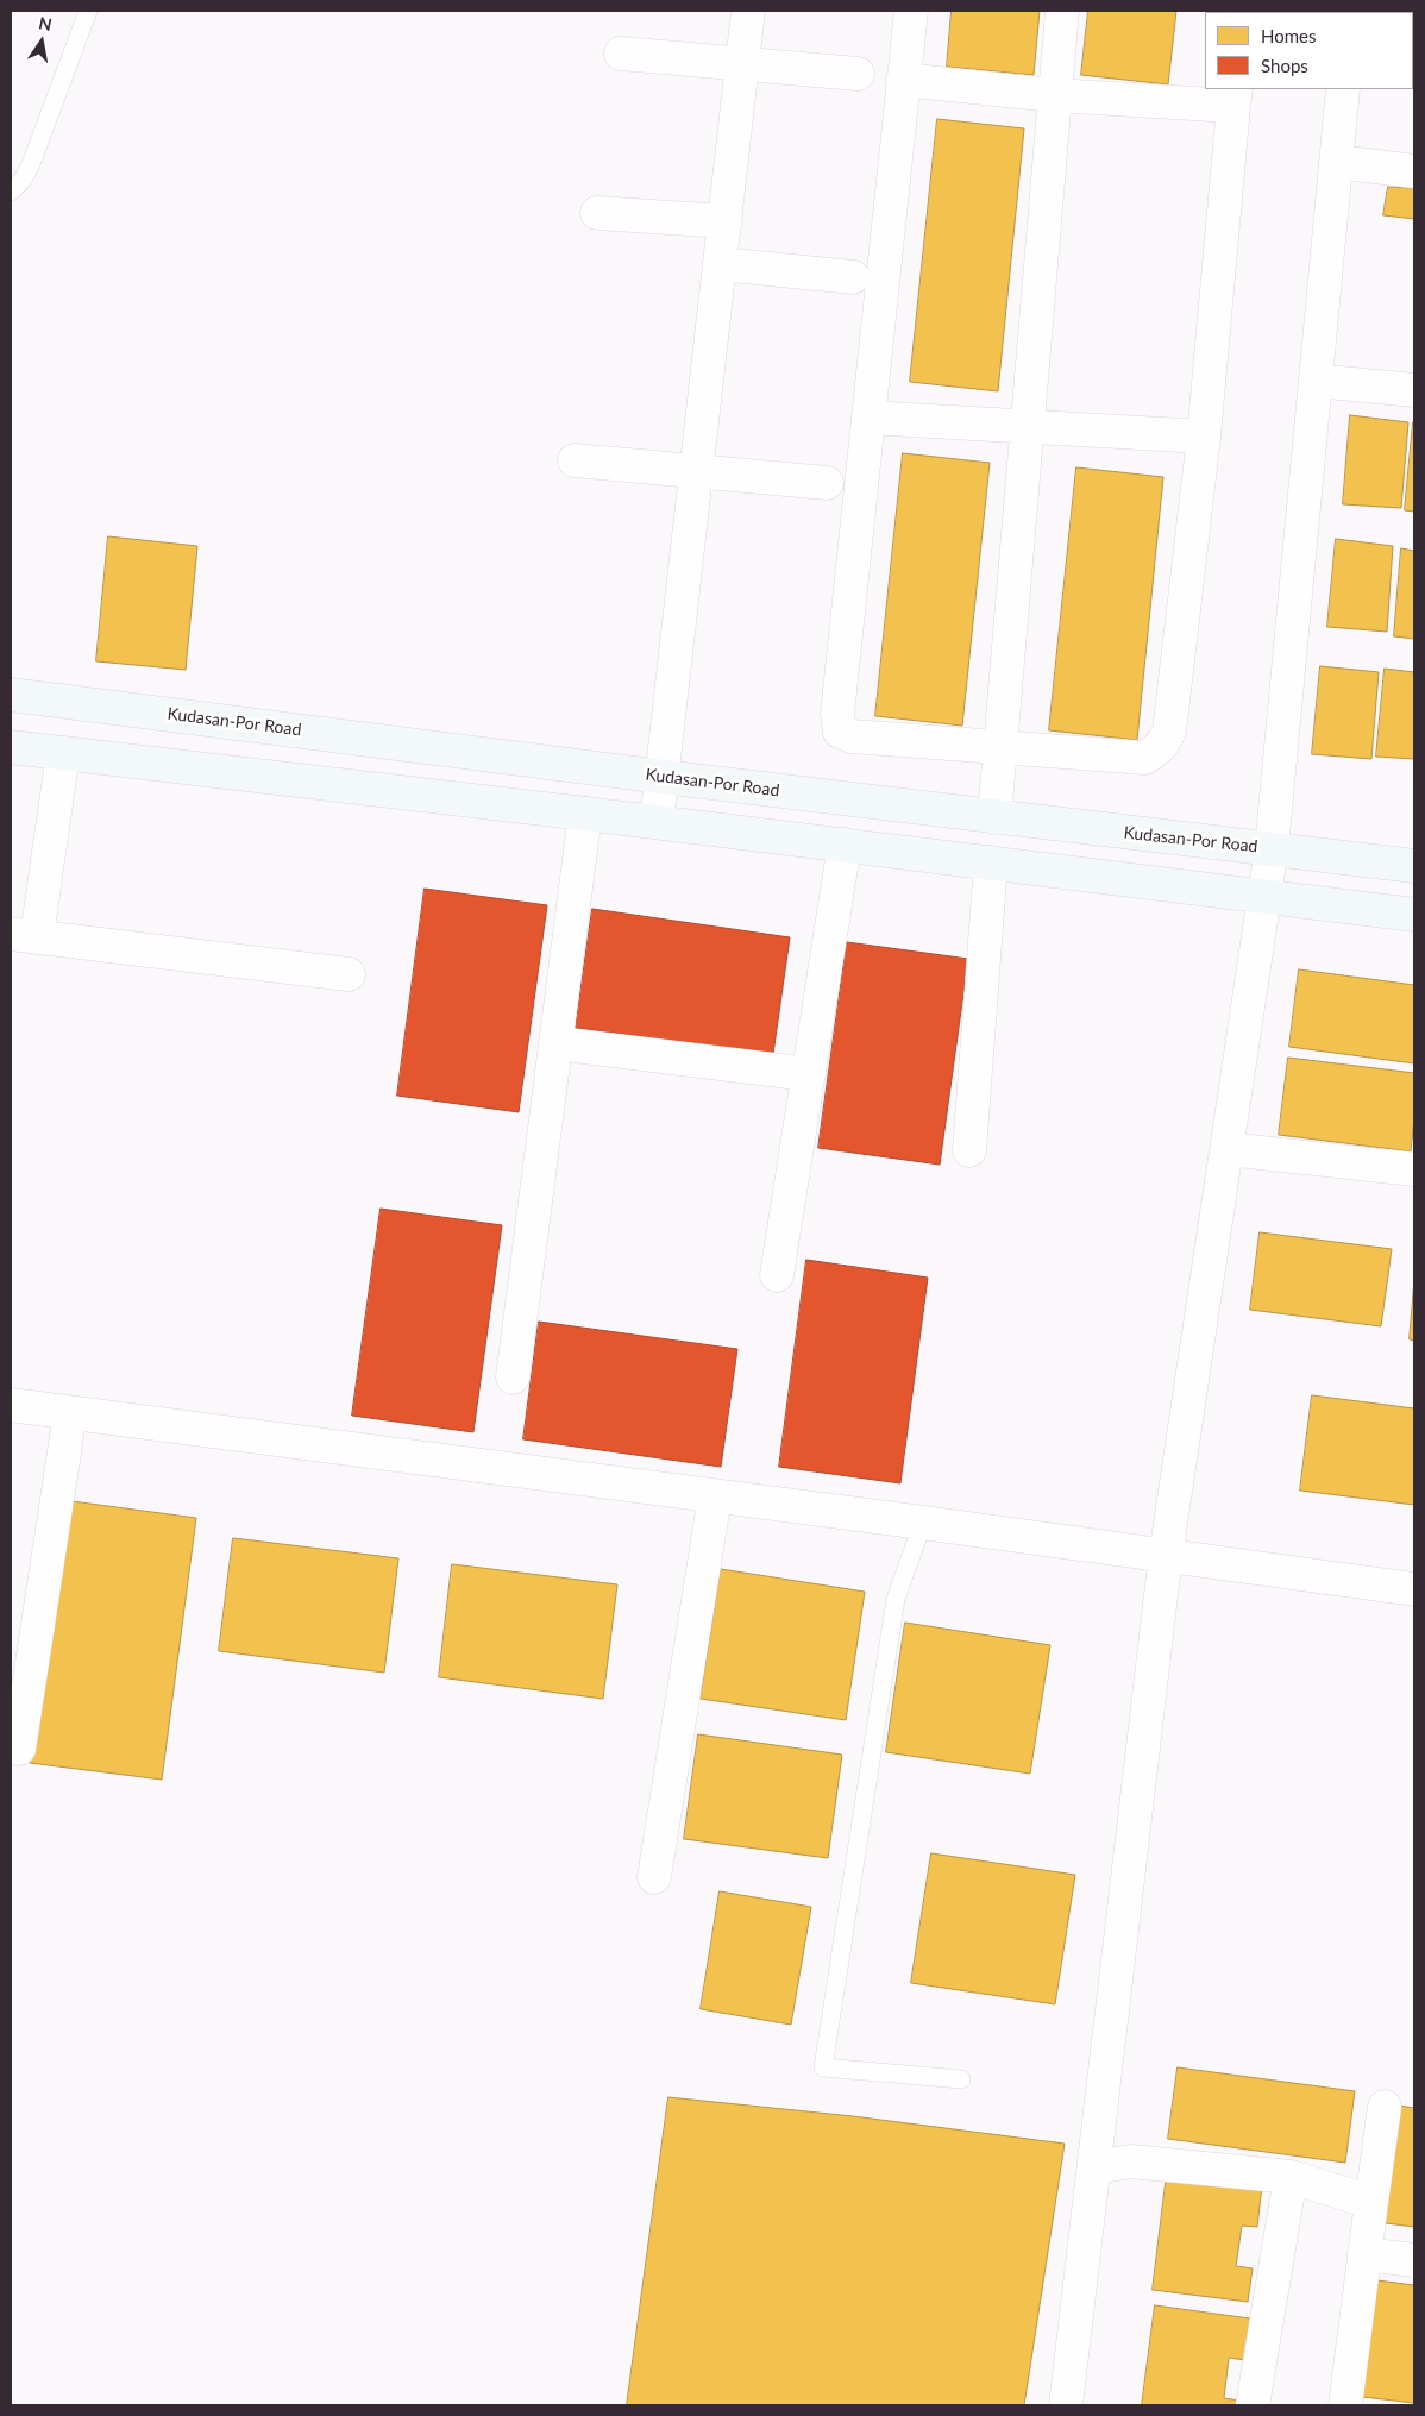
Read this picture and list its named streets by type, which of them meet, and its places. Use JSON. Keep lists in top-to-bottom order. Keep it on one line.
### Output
{"streets":{"street":["Kudasan-Por Road"]},"legend":["Homes","Shops"],"north":"top"}
